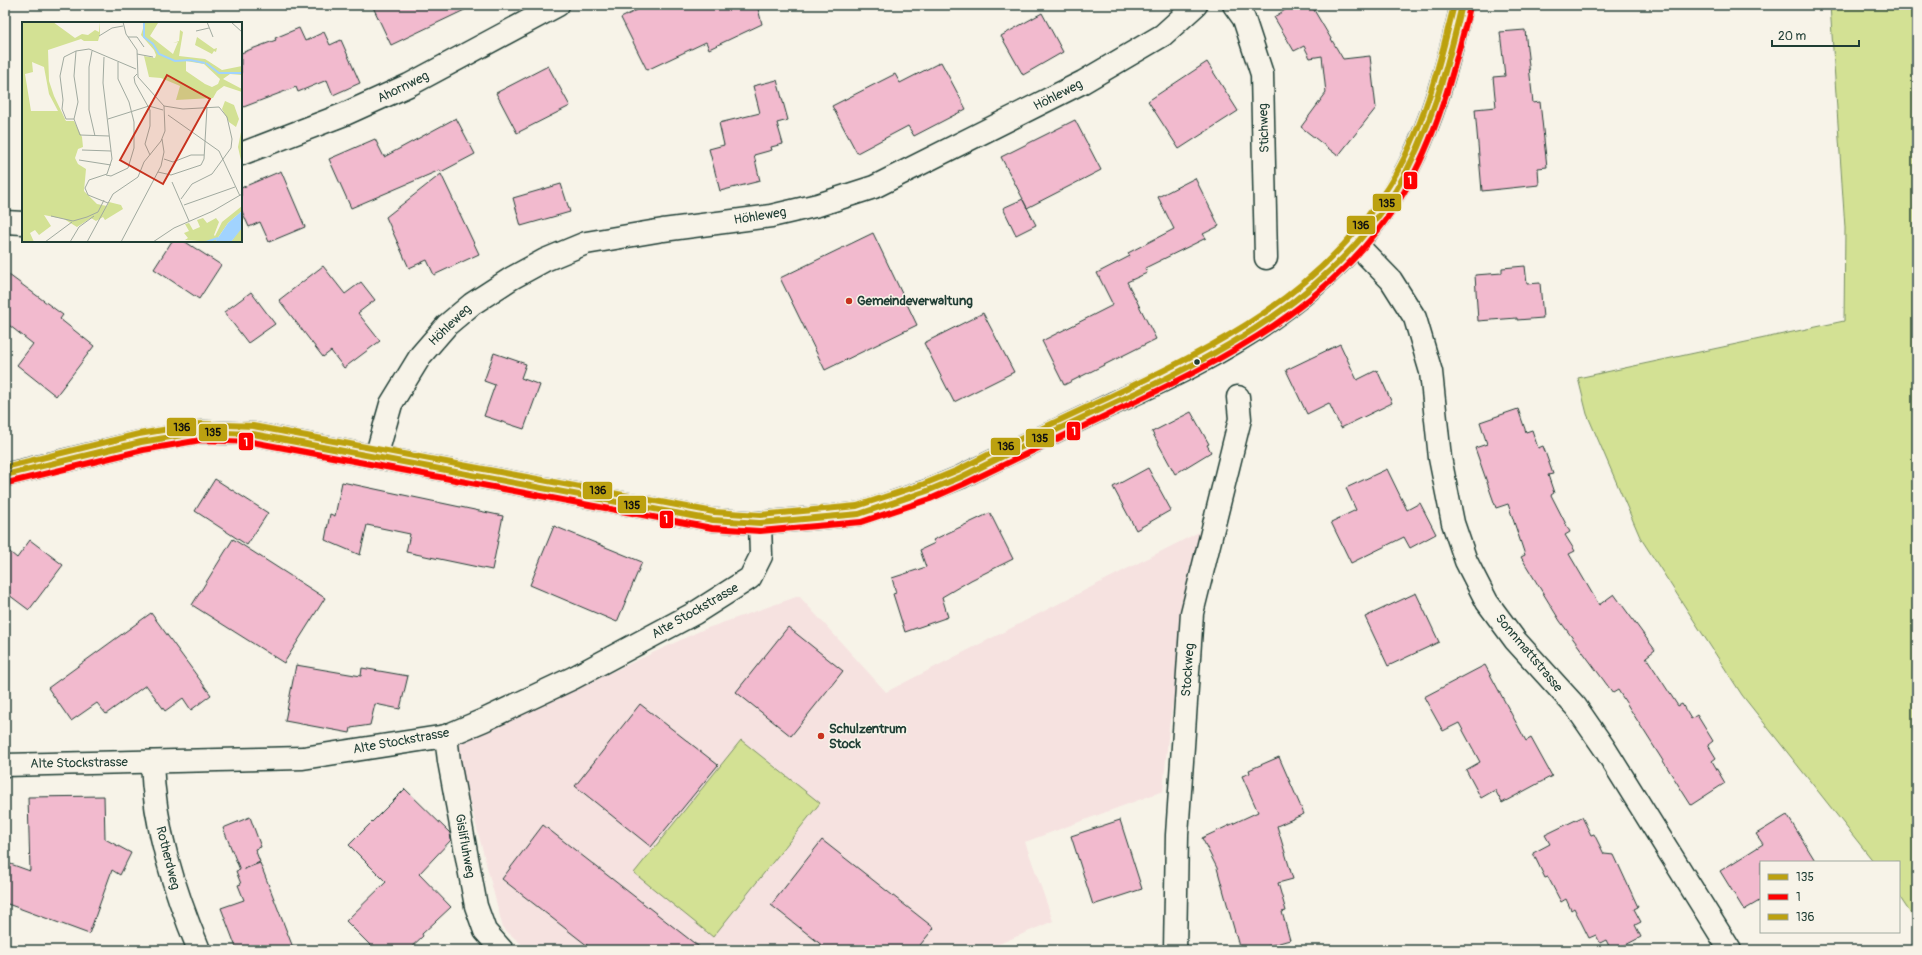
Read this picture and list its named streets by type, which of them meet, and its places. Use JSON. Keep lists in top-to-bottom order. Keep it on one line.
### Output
{"streets":{"street":["Ahornweg","Höhleweg","Stichweg","Alte Stockstrasse","Sonnmattstrasse","Stockweg","Gislifluhweg","Rotherdweg"]},"crossings":[["Alte Stockstrasse","Gislifluhweg"],["Alte Stockstrasse","Rotherdweg"]],"places":["Gemeindeverwaltung","Schulzentrum Stock"],"lines":["transit line 135","transit line 136","transit line 1"],"legend":["135","1","136"],"scale_bar":"20 m"}
